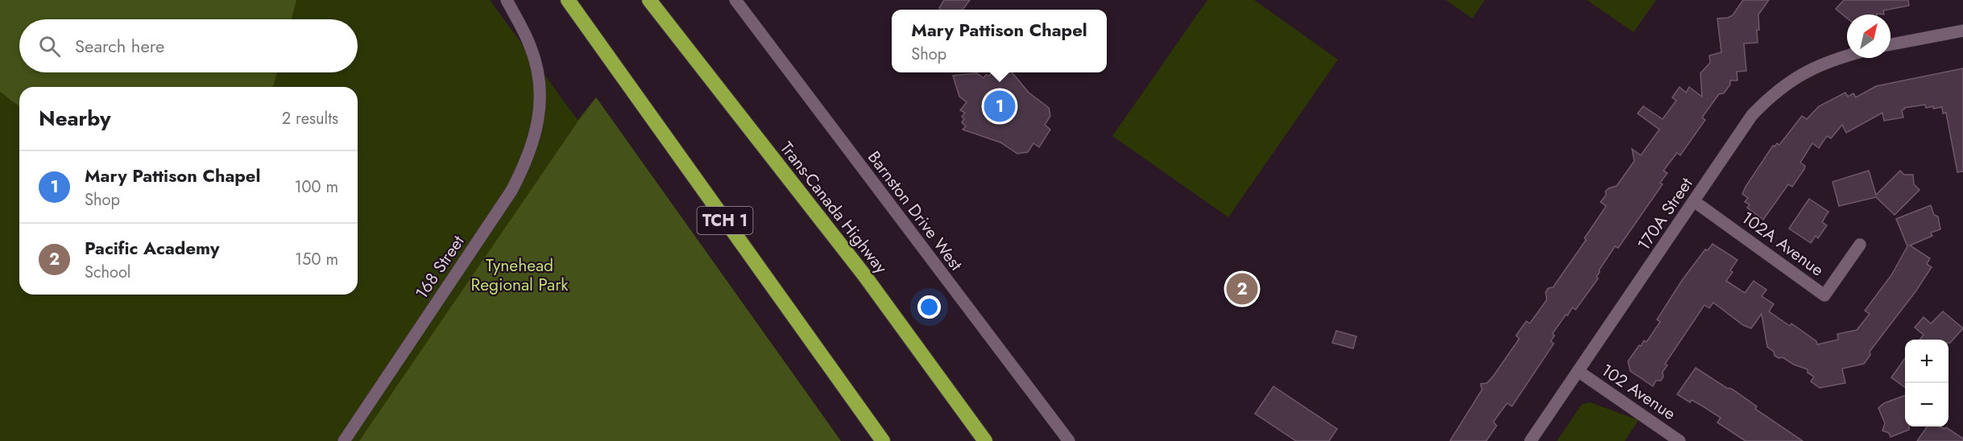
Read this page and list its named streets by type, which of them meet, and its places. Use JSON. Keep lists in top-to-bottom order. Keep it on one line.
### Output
{"streets":{"highway":["Trans-Canada Highway","TCH 1"],"street":["Barnston Drive West","170A Street","102A Avenue","168 Street","102 Avenue"]},"crossings":[["170A Street","102A Avenue"],["170A Street","102 Avenue"]],"parks":["Tynehead Regional Park"],"north":"top right","page":{"popup":["Mary Pattison Chapel","Shop"],"search":"Search here","heading":["Nearby","2 results"],"pins":["1","2"],"list":[{"mark":"1","name":"Mary Pattison Chapel","note":"Shop","value":"100 m"},{"mark":"2","name":"Pacific Academy","note":"School","value":"150 m"}],"map_buttons":["+","−"]}}
